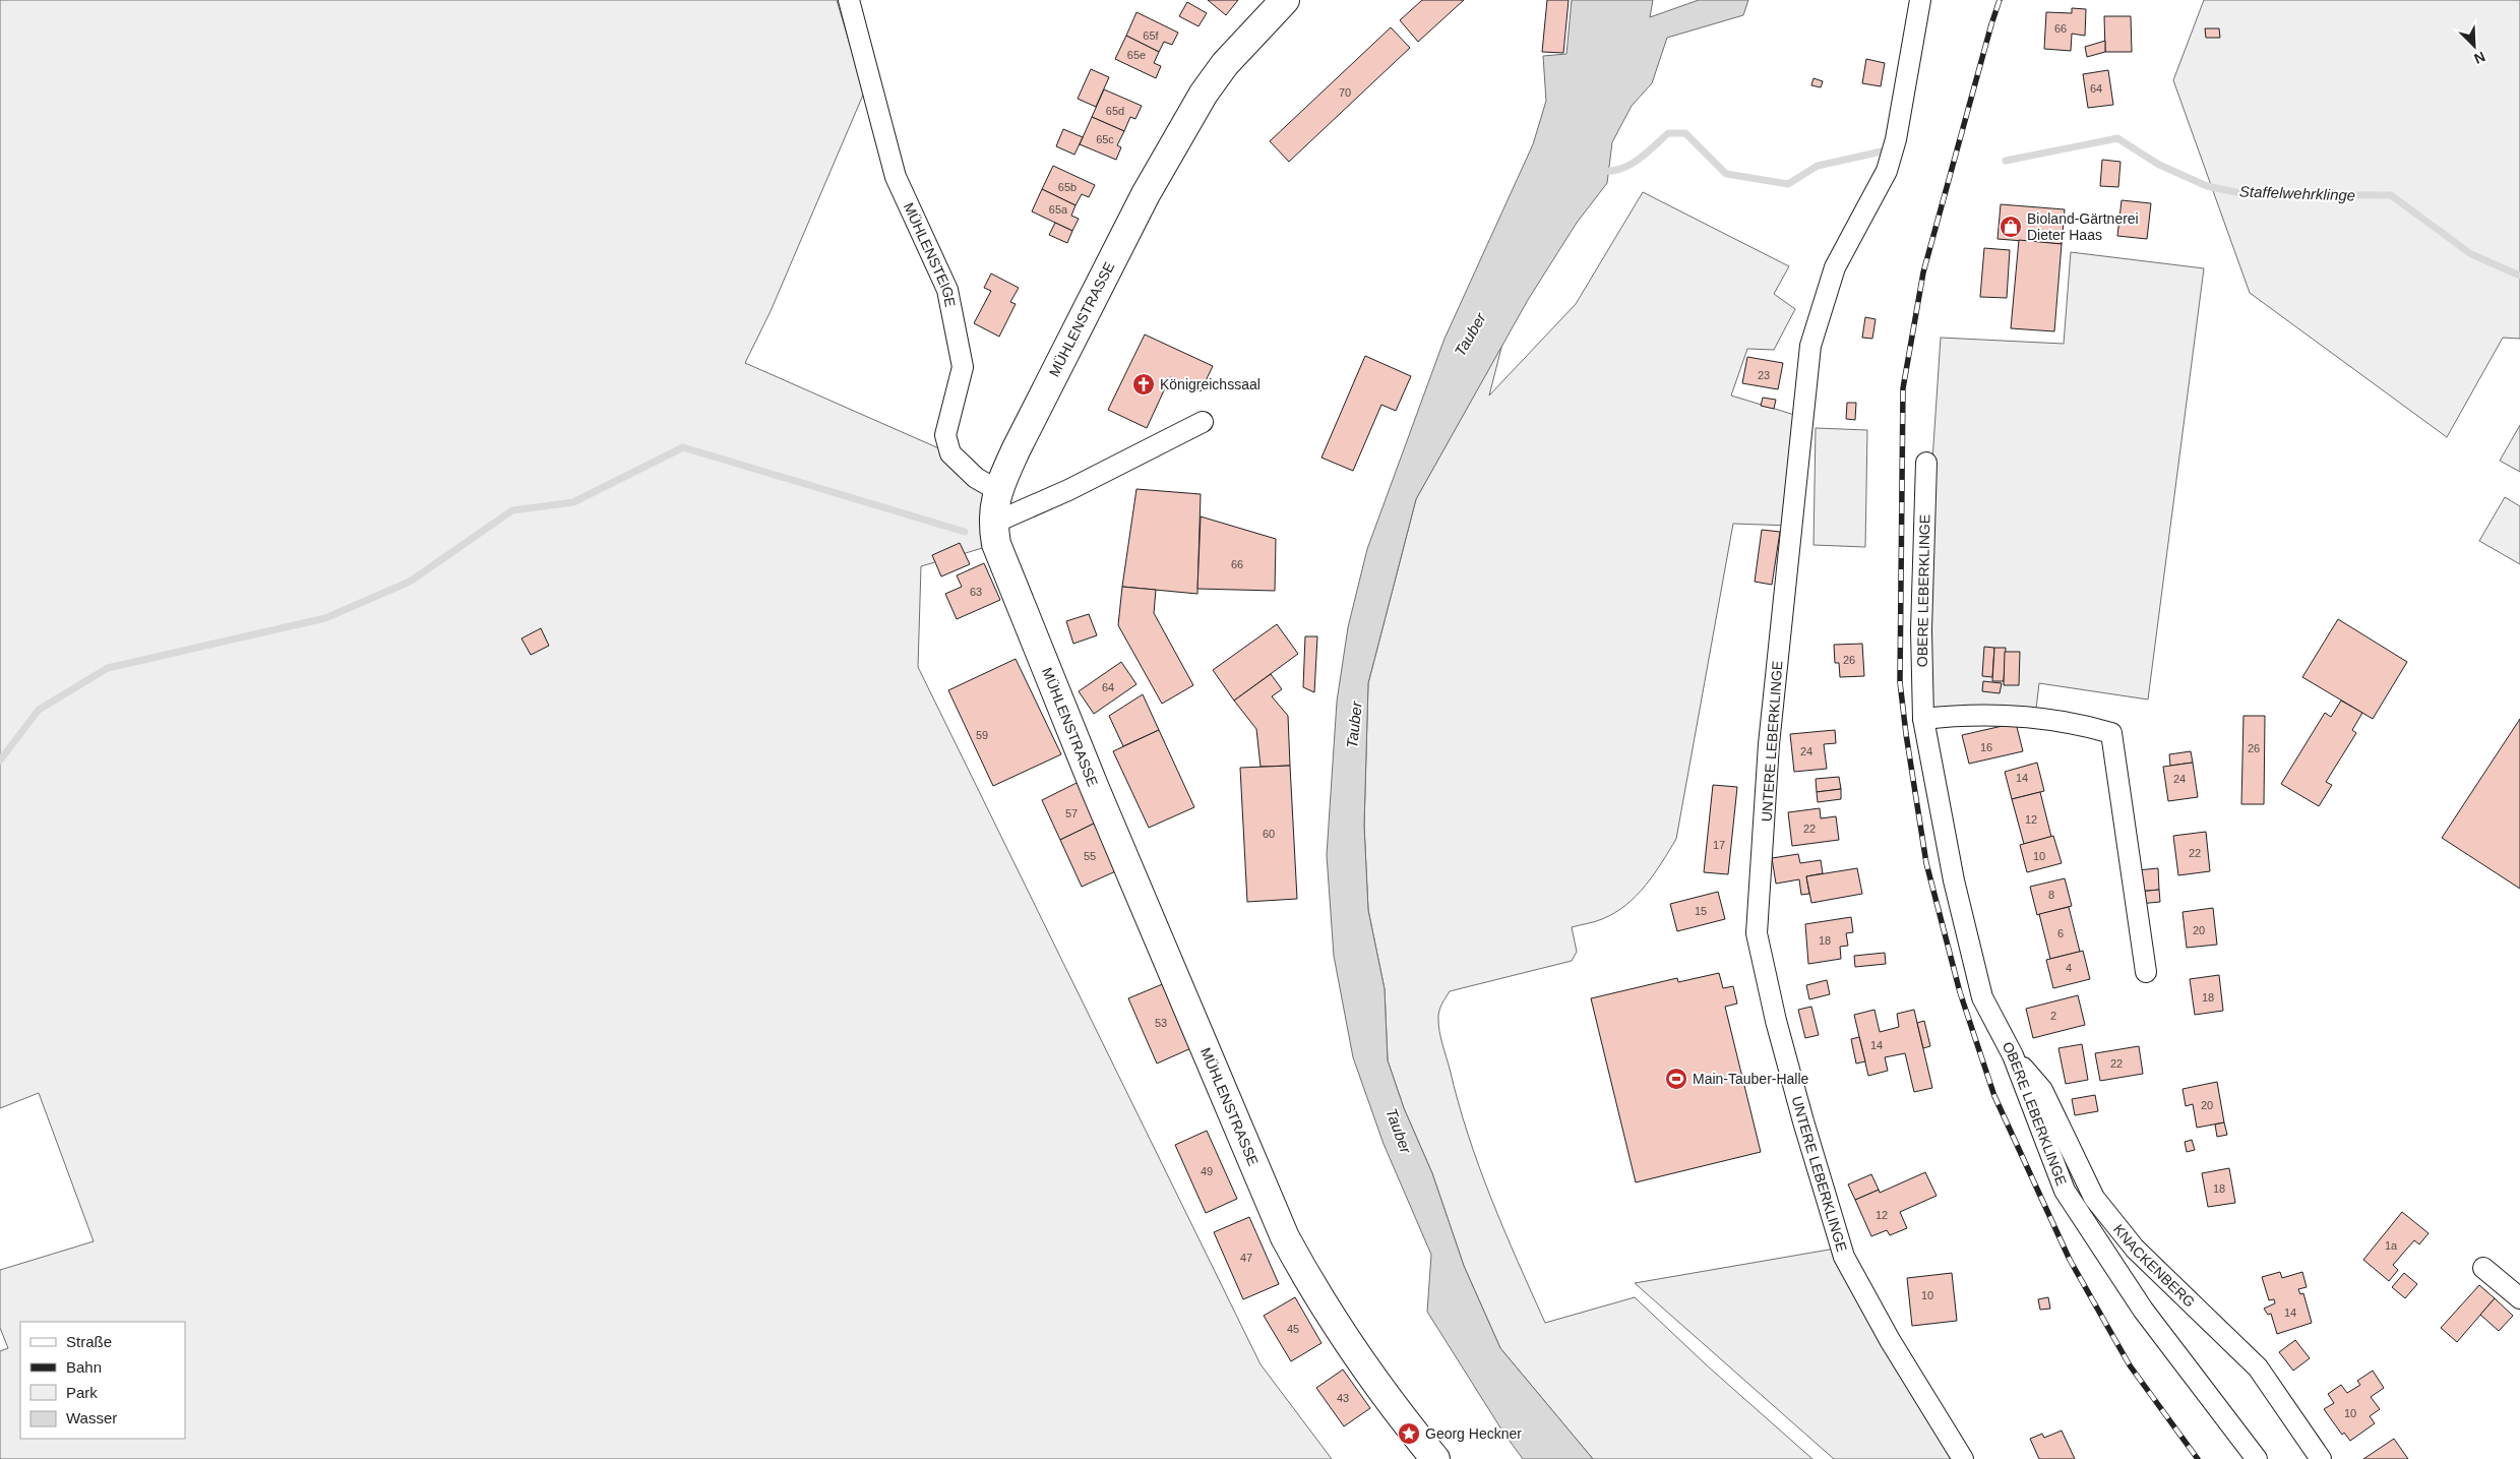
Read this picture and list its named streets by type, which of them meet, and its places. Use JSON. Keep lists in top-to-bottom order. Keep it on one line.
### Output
{"streets":{"main road":["MÜHLENSTRASSE"],"street":["MÜHLENSTEIGE","OBERE LEBERKLINGE","UNTERE LEBERKLINGE","KNACKENBERG"]},"crossings":[["MÜHLENSTEIGE","MÜHLENSTRASSE"],["OBERE LEBERKLINGE","KNACKENBERG"]],"water":["Staffelwehrklinge","Tauber"],"places":{"shop":["Bioland-Gärtnerei Dieter Haas"],"church":["Königreichssaal"],"sports":["Main-Tauber-Halle"],"place":["Georg Heckner"]},"house_numbers":["66","65f","65e","64","70","65d","65c","65b","65a","23","66","63","26","64","59","16","26","24","14","24","57","12","22","60","17","22","55","10","8","15","20","6","18","4","18","2","53","14","22","20","49","18","12","1a","47","10","14","45","43","10"],"legend":["Straße","Bahn","Park","Wasser"],"north":"bottom right"}
